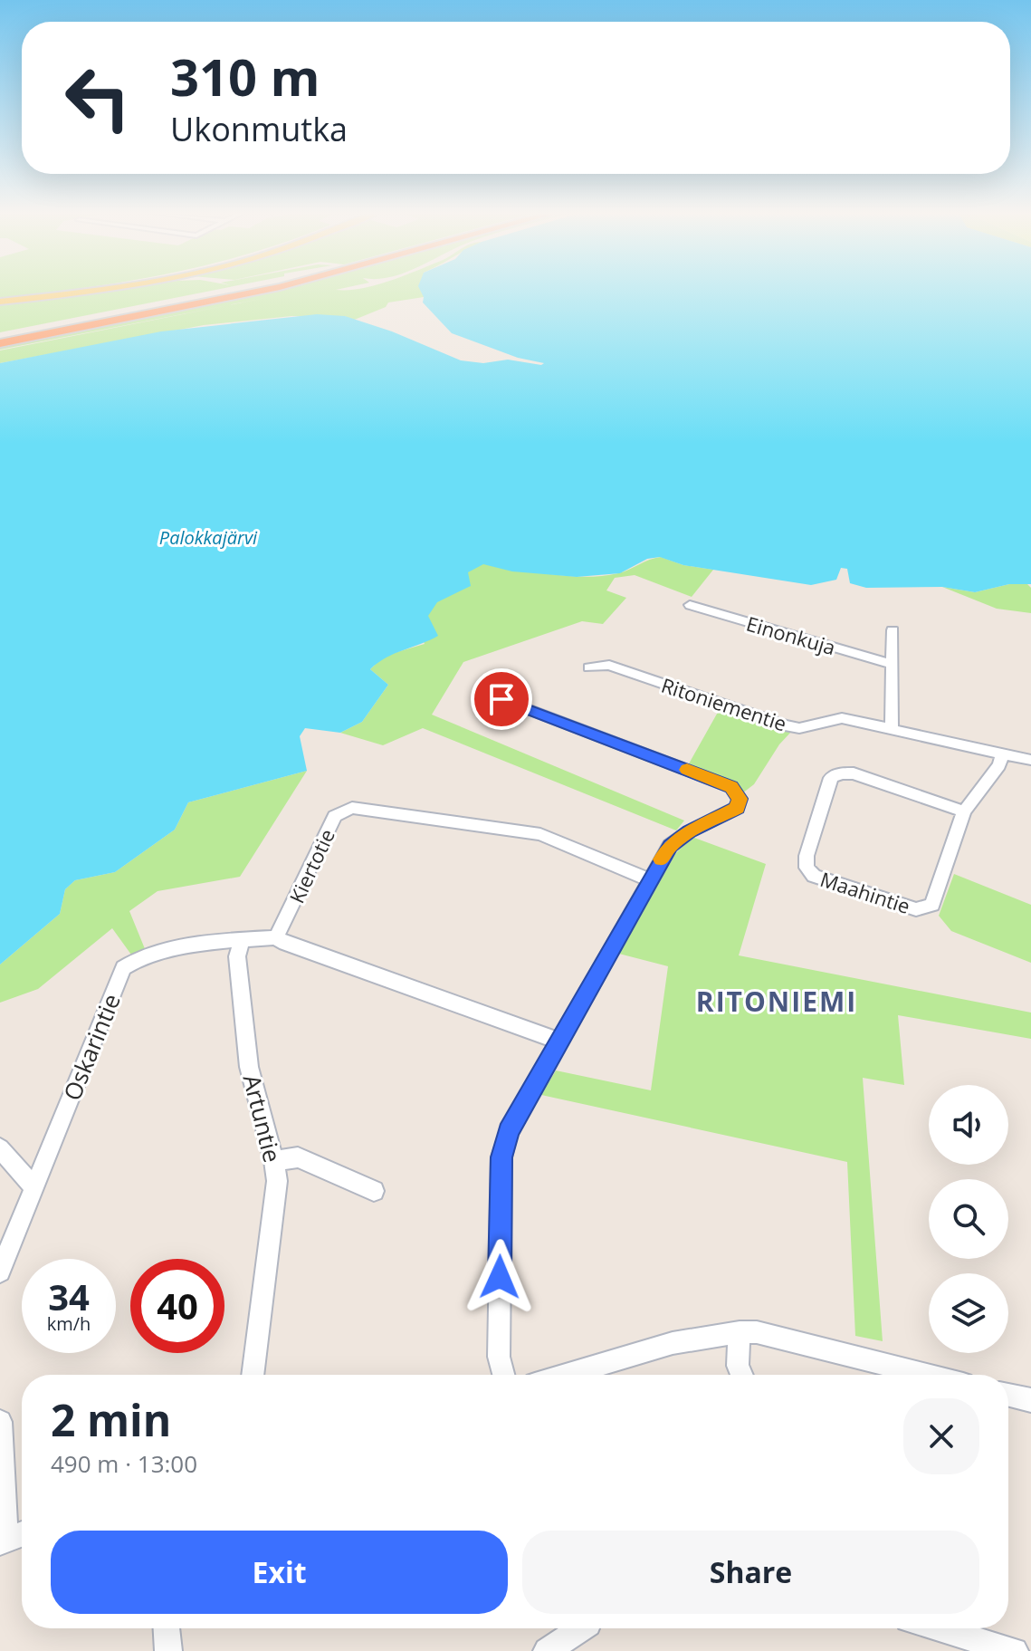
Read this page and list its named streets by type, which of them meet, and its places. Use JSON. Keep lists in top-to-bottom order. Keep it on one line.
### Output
{"streets":{"street":["Einonkuja","Ritoniementie","Kiertotie","Maahintie","Oskarintie","Artuntie"]},"crossings":[["Ritoniementie","Maahintie"],["Kiertotie","Oskarintie"],["Oskarintie","Artuntie"]],"districts":["RITONIEMI"],"water":["Palokkajärvi"],"page":{"turn":["310 m","Ukonmutka"],"speed":"34 km/h","limit":"40","heading":["2 min","490 m · 13:00"],"buttons":["Exit","Share"]}}
